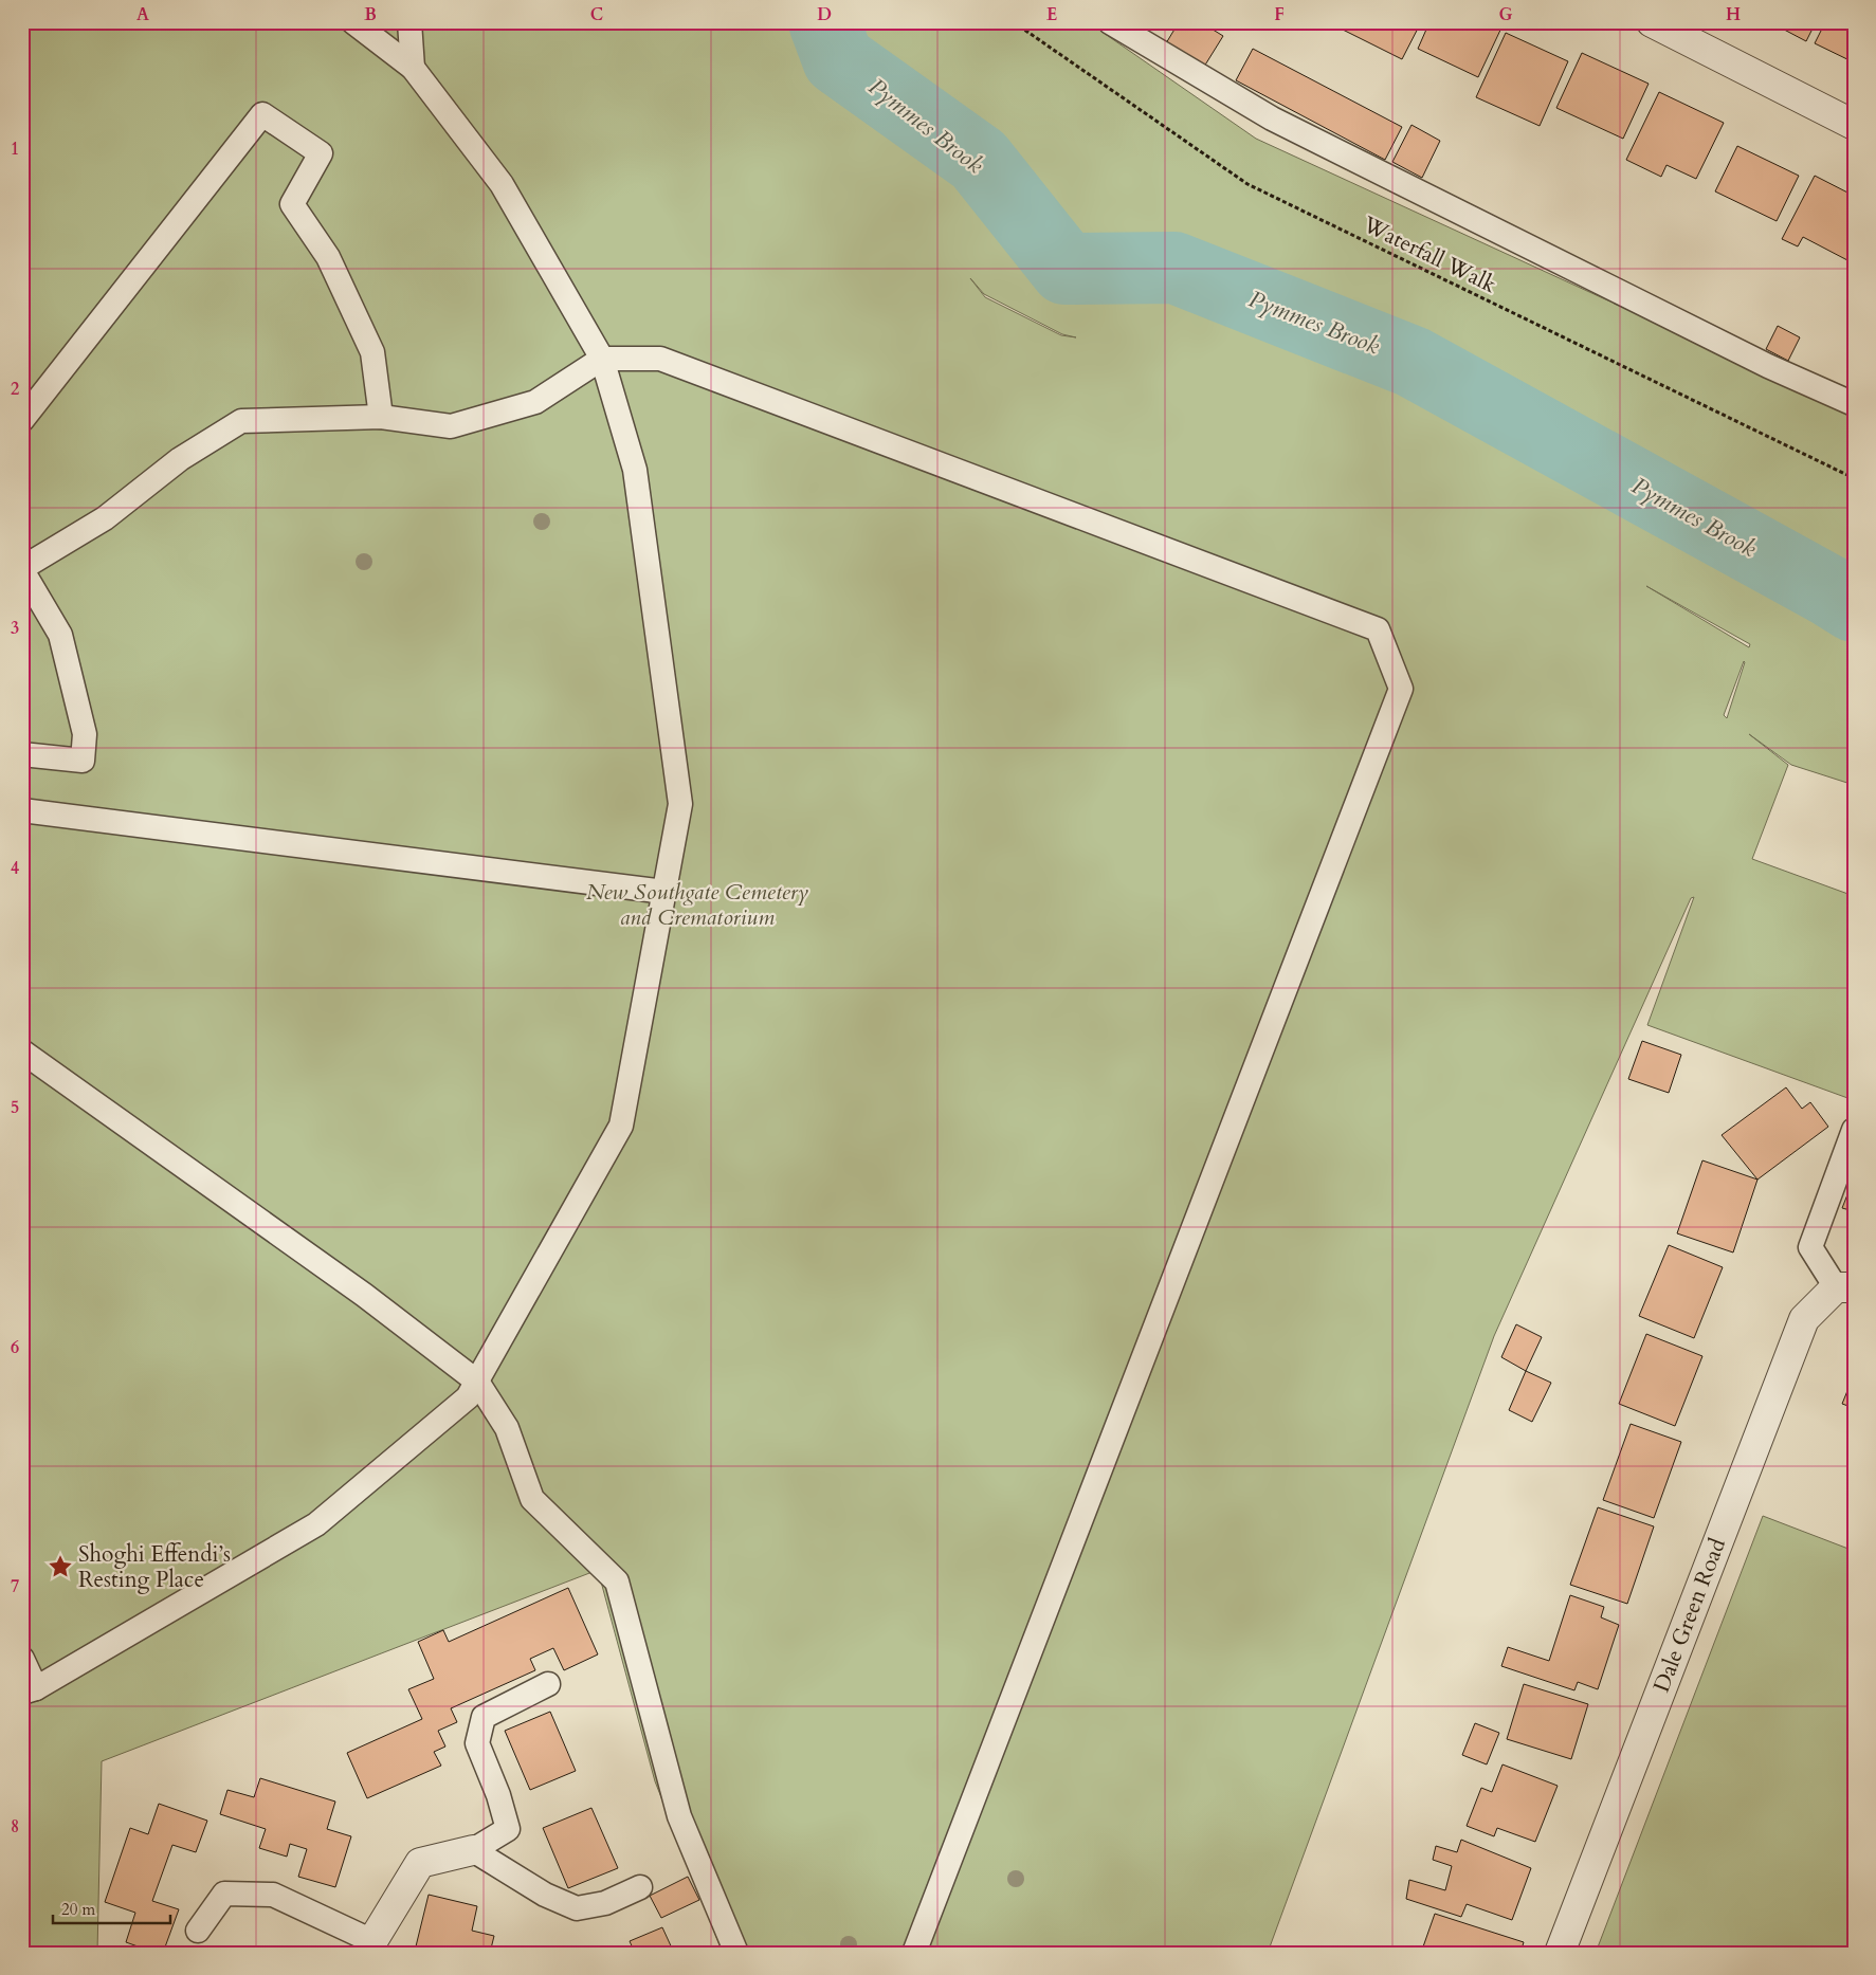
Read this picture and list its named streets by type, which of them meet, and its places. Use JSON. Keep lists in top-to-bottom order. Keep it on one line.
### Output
{"streets":{"street":["Dale Green Road"],"path":["Waterfall Walk"]},"water":["Pymmes Brook"],"parks":["New Southgate Cemetery and Crematorium"],"places":{"place":["Shoghi Effendi’s Resting Place"]},"scale_bar":"20 m","grid":{"columns":["A","B","C","D","E","F","G","H"],"rows":["1","2","3","4","5","6","7","8"]}}
